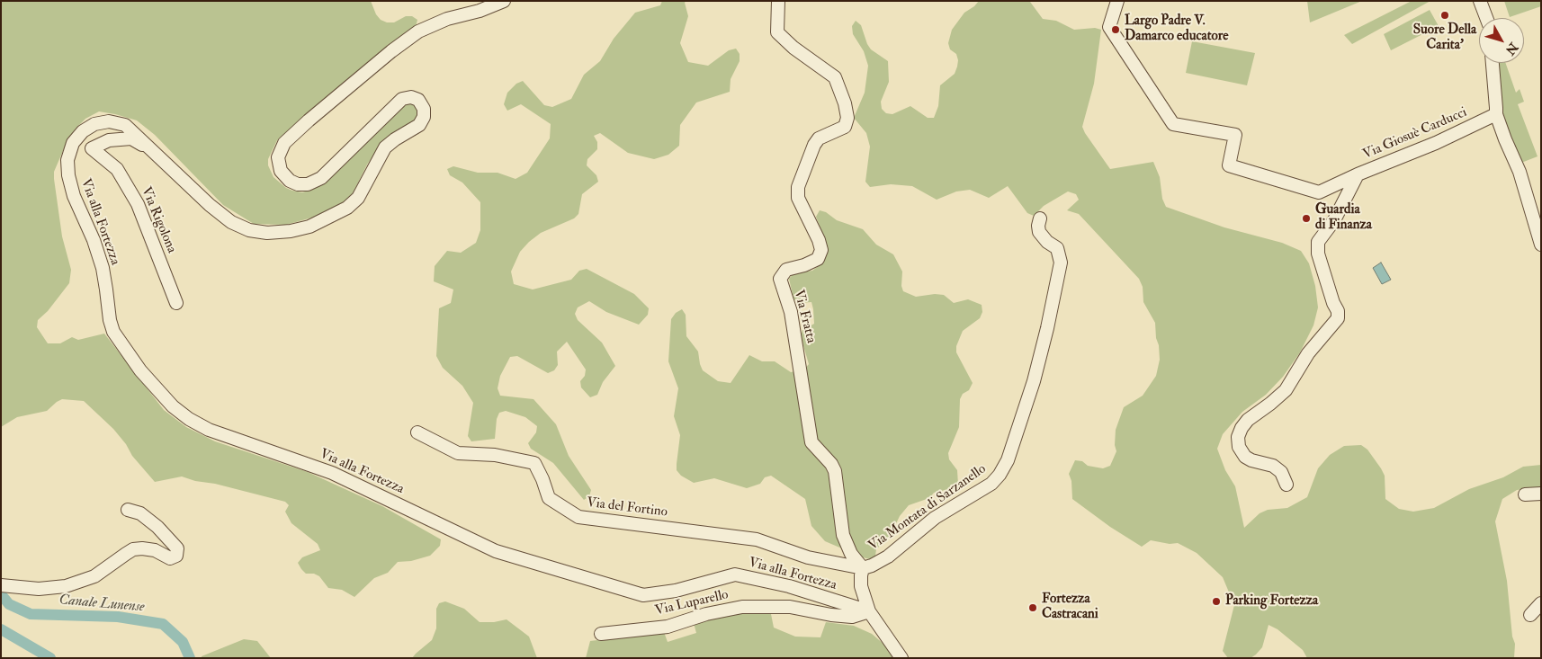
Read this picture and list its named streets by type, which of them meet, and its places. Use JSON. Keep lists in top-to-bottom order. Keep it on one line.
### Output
{"streets":{"street":["Via Giosuè Carducci","Via Rigolona","Via alla Fortezza","Via Fratta","Via del Fortino","Via Montata di Sarzanello","Via Luparello"]},"crossings":[["Via Rigolona","Via alla Fortezza"],["Via alla Fortezza","Via Montata di Sarzanello"],["Via alla Fortezza","Via Luparello"],["Via Fratta","Via del Fortino"],["Via Fratta","Via Montata di Sarzanello"],["Via del Fortino","Via Montata di Sarzanello"],["Via Montata di Sarzanello","Via Luparello"]],"water":["Canale Lunense"],"places":["Suore Della Carita'","Largo Padre V. Damarco educatore","Guardia di Finanza","Parking Fortezza","Fortezza Castracani"],"north":"bottom right"}
